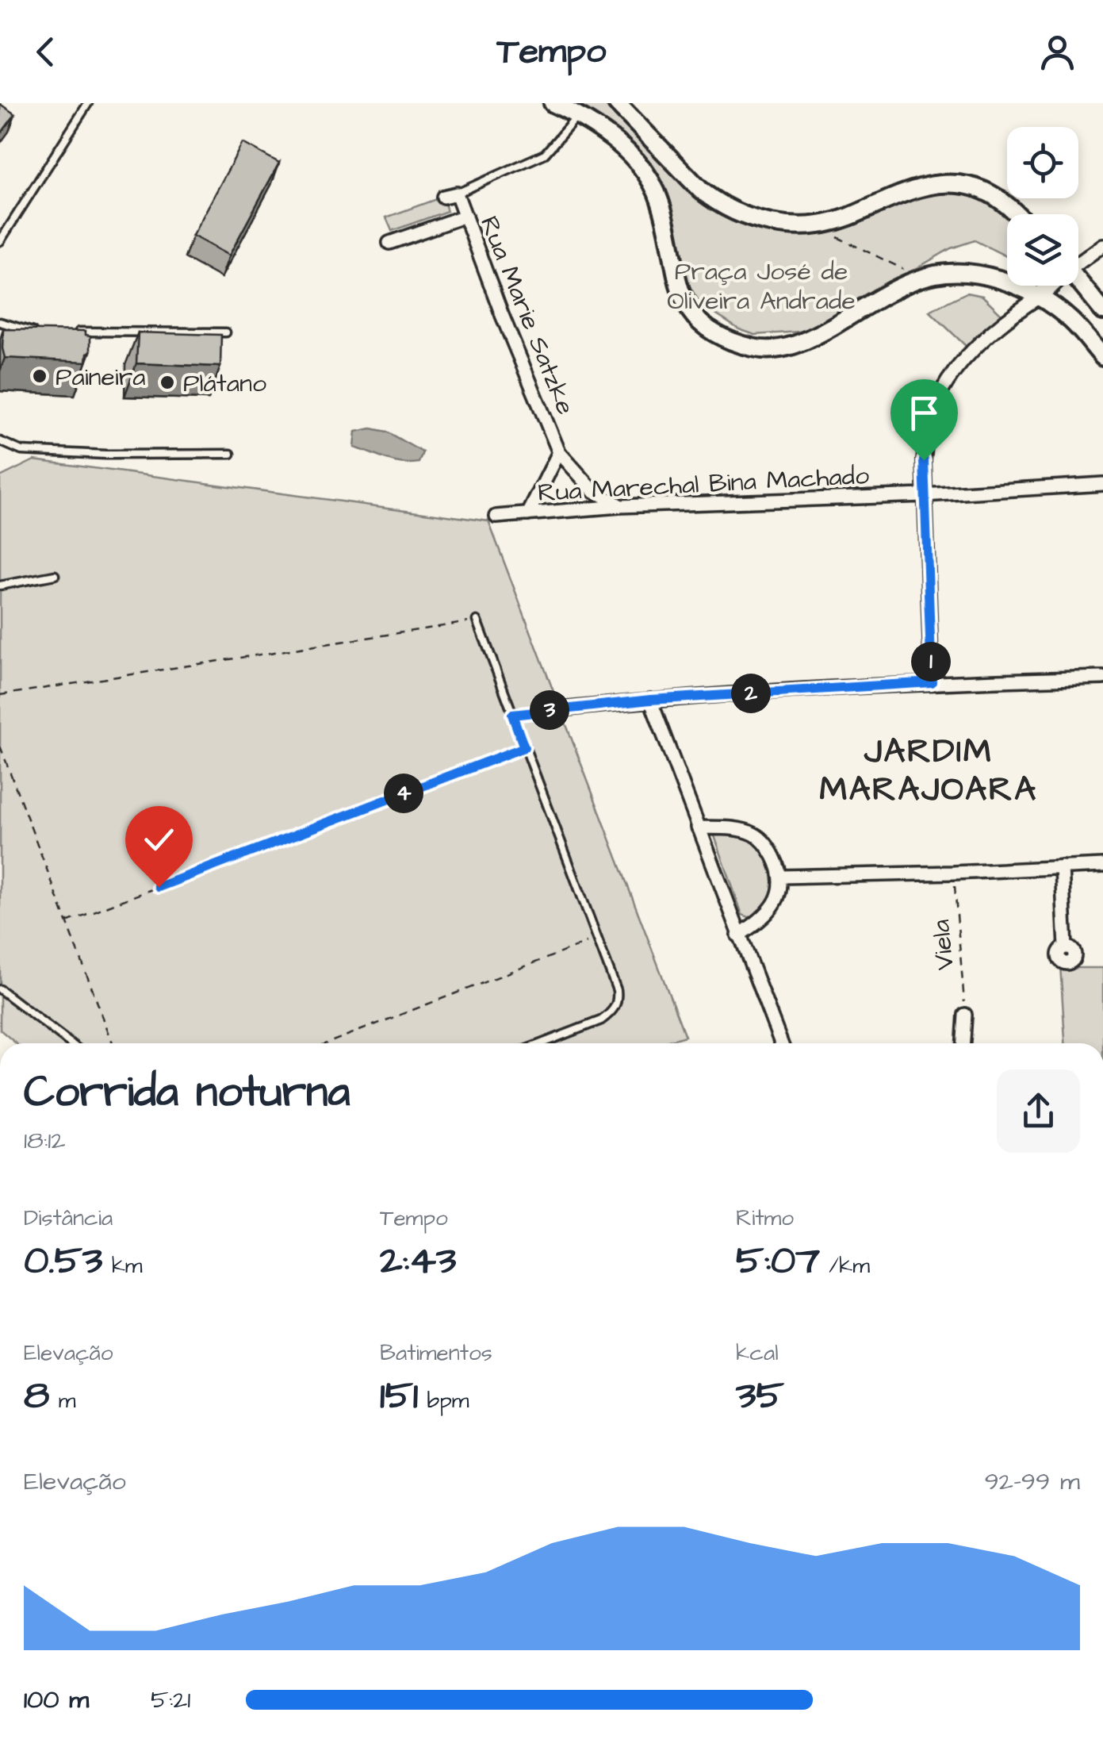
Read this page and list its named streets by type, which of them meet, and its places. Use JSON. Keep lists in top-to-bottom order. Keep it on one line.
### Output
{"streets":{"street":["Rua Marie Satzke","Rua Marechal Bina Machado"],"path":["Viela"]},"crossings":[["Rua Marie Satzke","Rua Marechal Bina Machado"]],"districts":["JARDIM MARAJOARA"],"parks":["Praça José de Oliveira Andrade"],"places":["Paineira","Plátano"],"page":{"header":"Tempo","pins":["1","2","3","4"],"heading":["Corrida noturna","18:12"],"stats":[["Distância","0.53 km"],["Tempo","2:43"],["Ritmo","5:07 /km"],["Elevação","8 m"],["Batimentos","151 bpm"],["kcal","35"]],"chart":["Elevação","92–99 m"],"list":[{"name":"100 m","note":"5:21"}]}}
